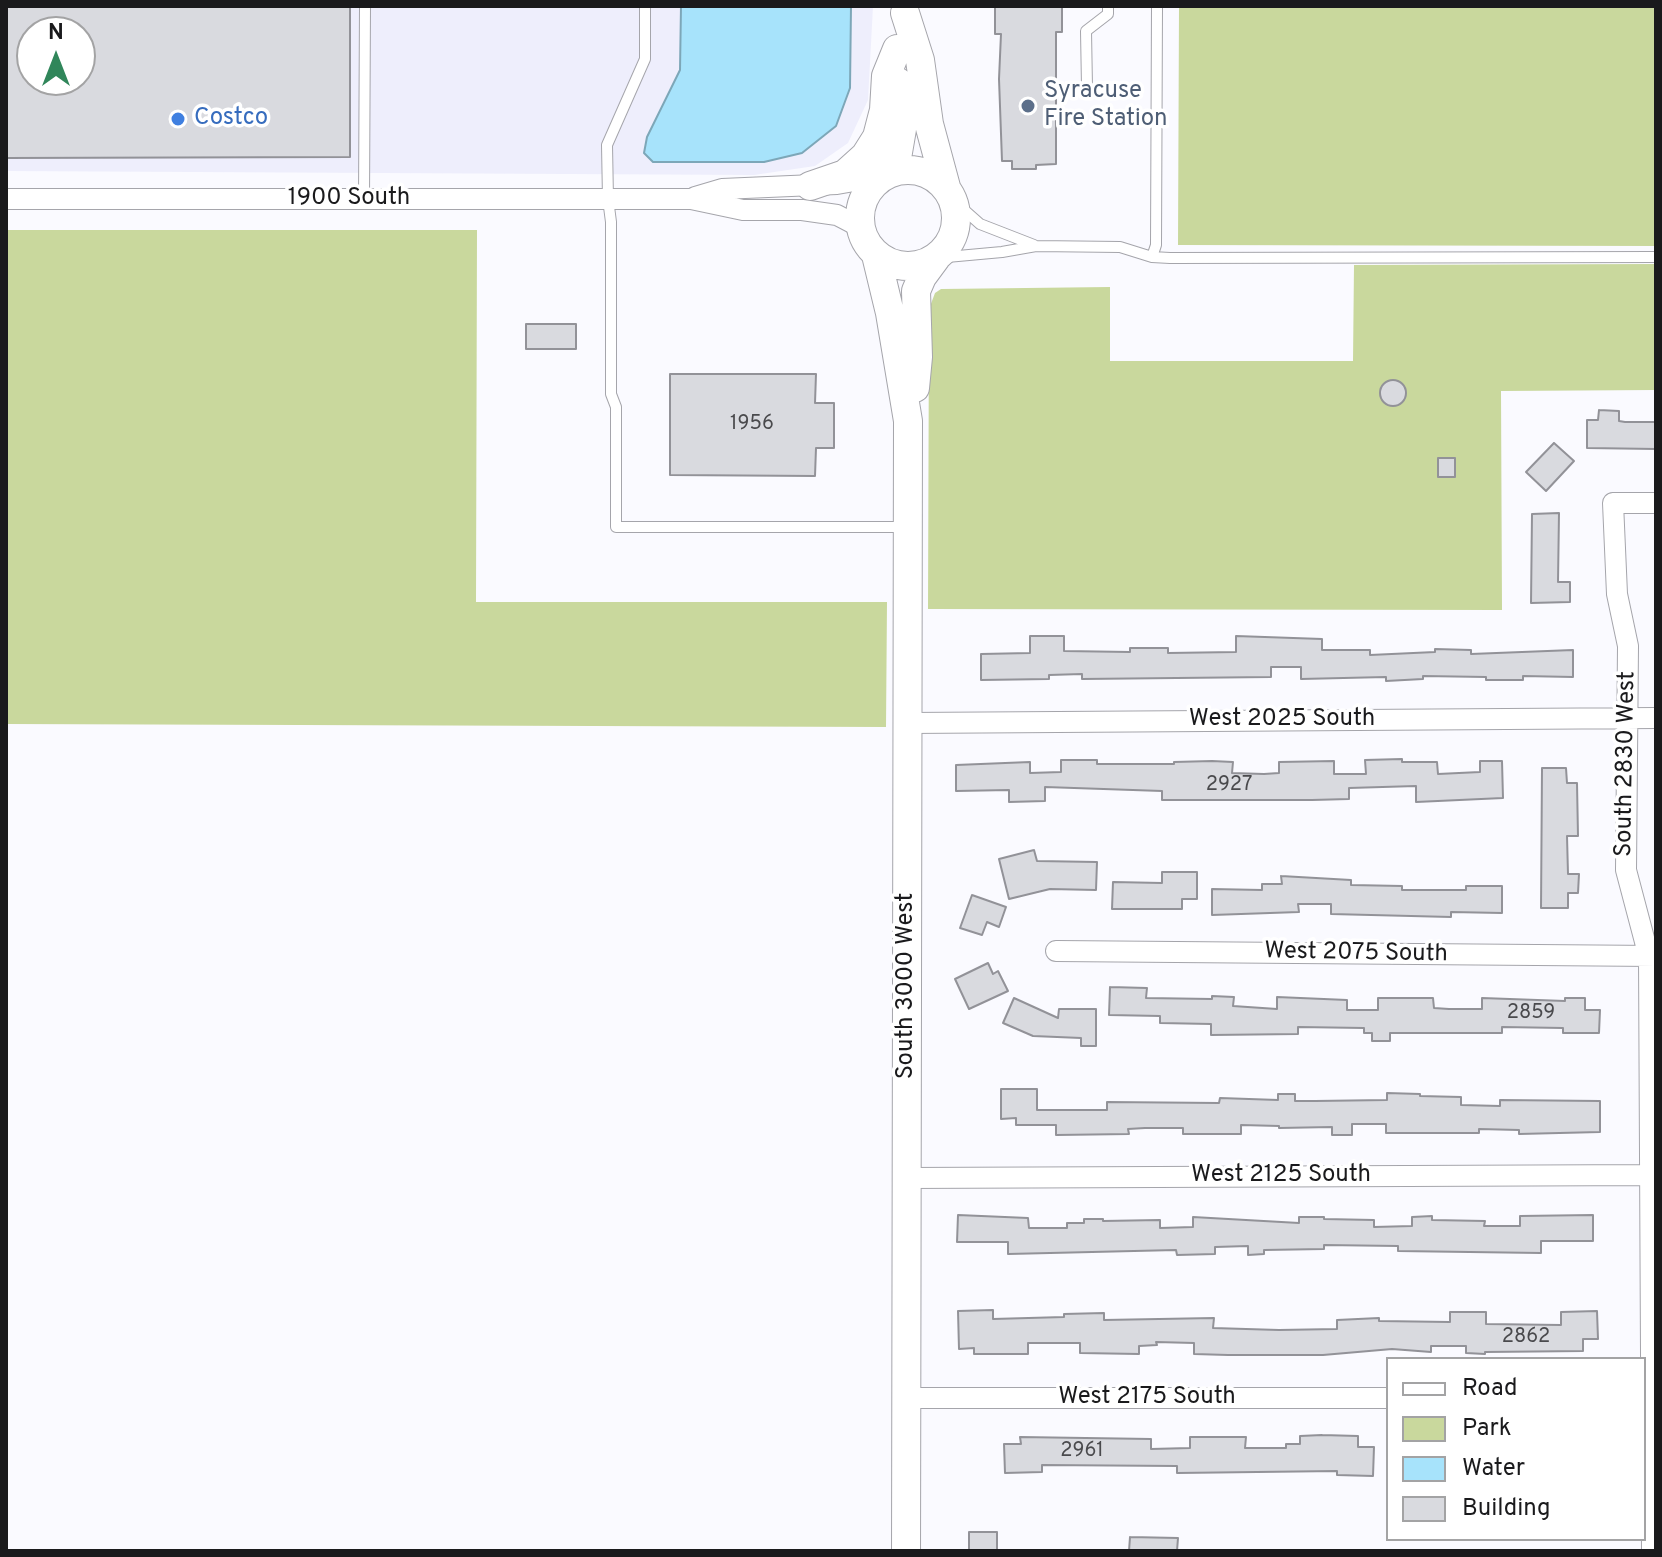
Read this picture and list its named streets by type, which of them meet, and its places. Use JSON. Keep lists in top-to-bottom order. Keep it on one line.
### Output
{"streets":{"street":["1900 South","West 2025 South","South 2830 West","West 2075 South","South 3000 West","West 2125 South","West 2175 South"]},"crossings":[["West 2025 South","South 2830 West"],["West 2025 South","South 3000 West"],["South 2830 West","West 2075 South"],["South 2830 West","West 2125 South"],["South 3000 West","West 2125 South"],["South 3000 West","West 2175 South"]],"places":["Syracuse Fire Station","Costco"],"house_numbers":["1956","2927","2859","2862","2961"],"legend":["Road","Park","Water","Building"],"north":"top"}
